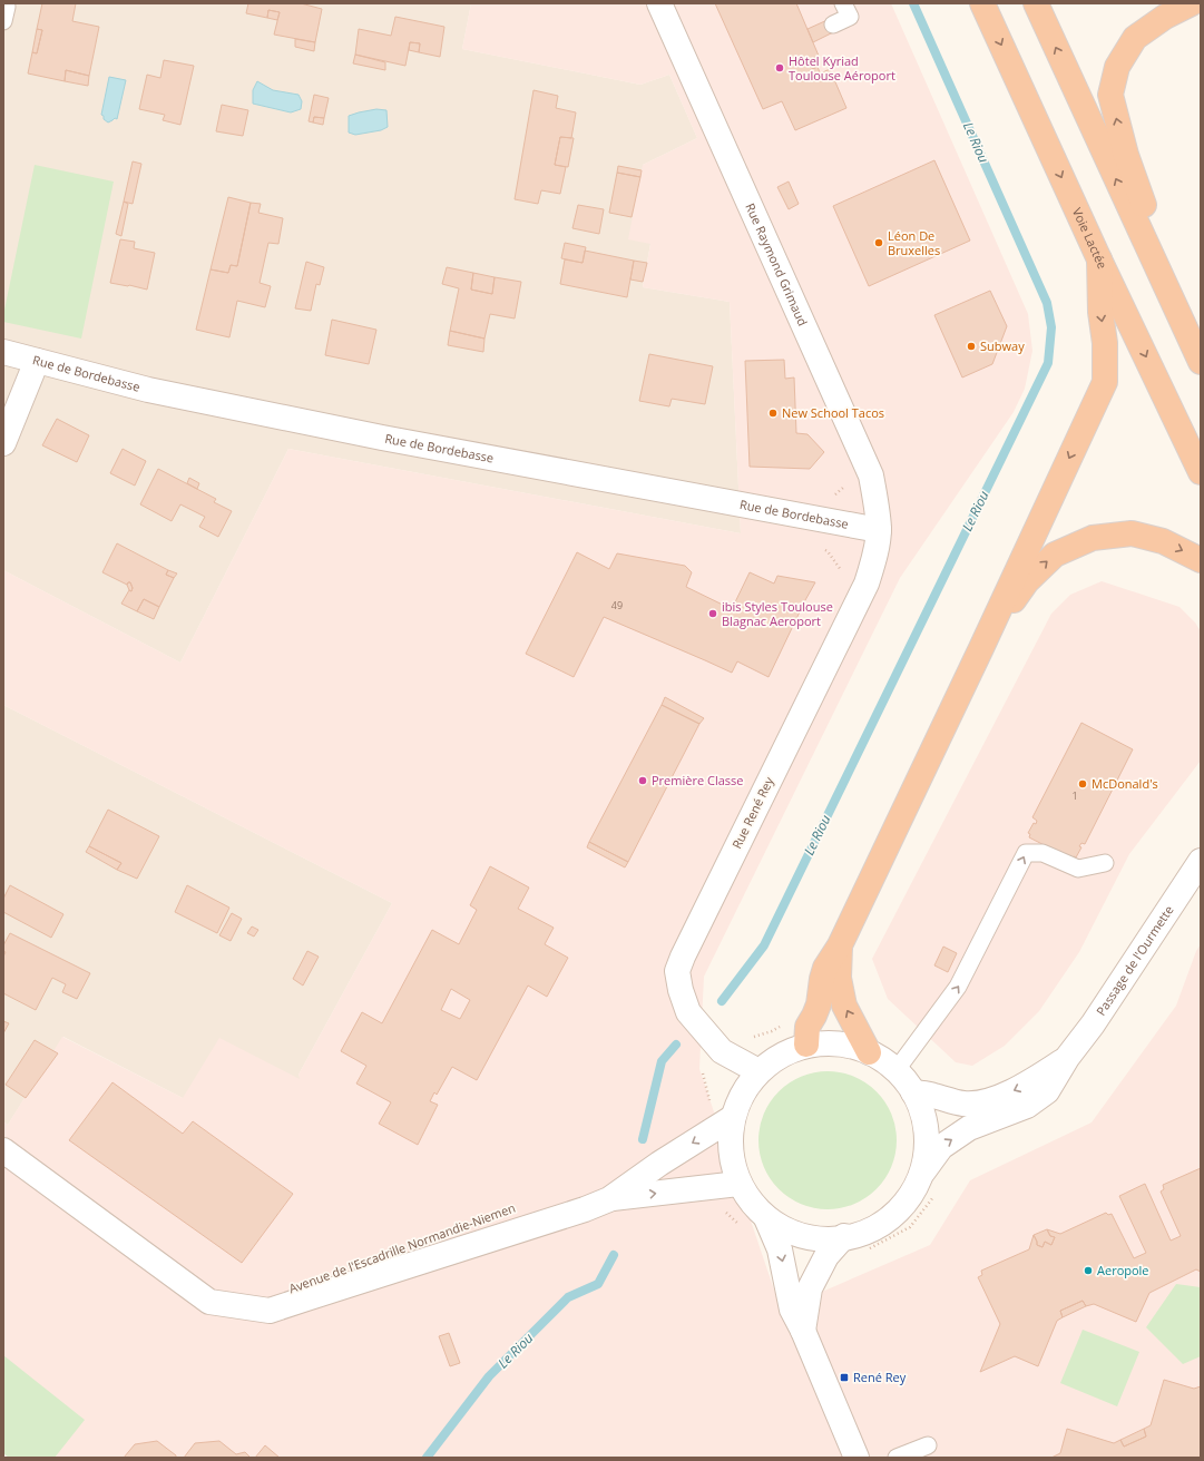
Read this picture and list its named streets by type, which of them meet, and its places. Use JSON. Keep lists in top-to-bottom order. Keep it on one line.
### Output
{"streets":{"highway":["Voie Lactée"],"street":["Rue Raymond Grimaud","Rue de Bordebasse","Rue René Rey","Passage de l'Ourmette","Avenue de l'Escadrille Normandie-Niemen"]},"crossings":[["Rue Raymond Grimaud","Rue de Bordebasse"],["Rue Raymond Grimaud","Rue René Rey"],["Rue de Bordebasse","Rue René Rey"]],"water":["Le Riou"],"places":{"other":["Hôtel Kyriad Toulouse Aéroport","Léon De Bruxelles","Subway","New School Tacos","ibis Styles Toulouse Blagnac Aeroport","Première Classe","McDonald's","Aeropole"],"transit":["René Rey"]},"house_numbers":["49","1"]}
